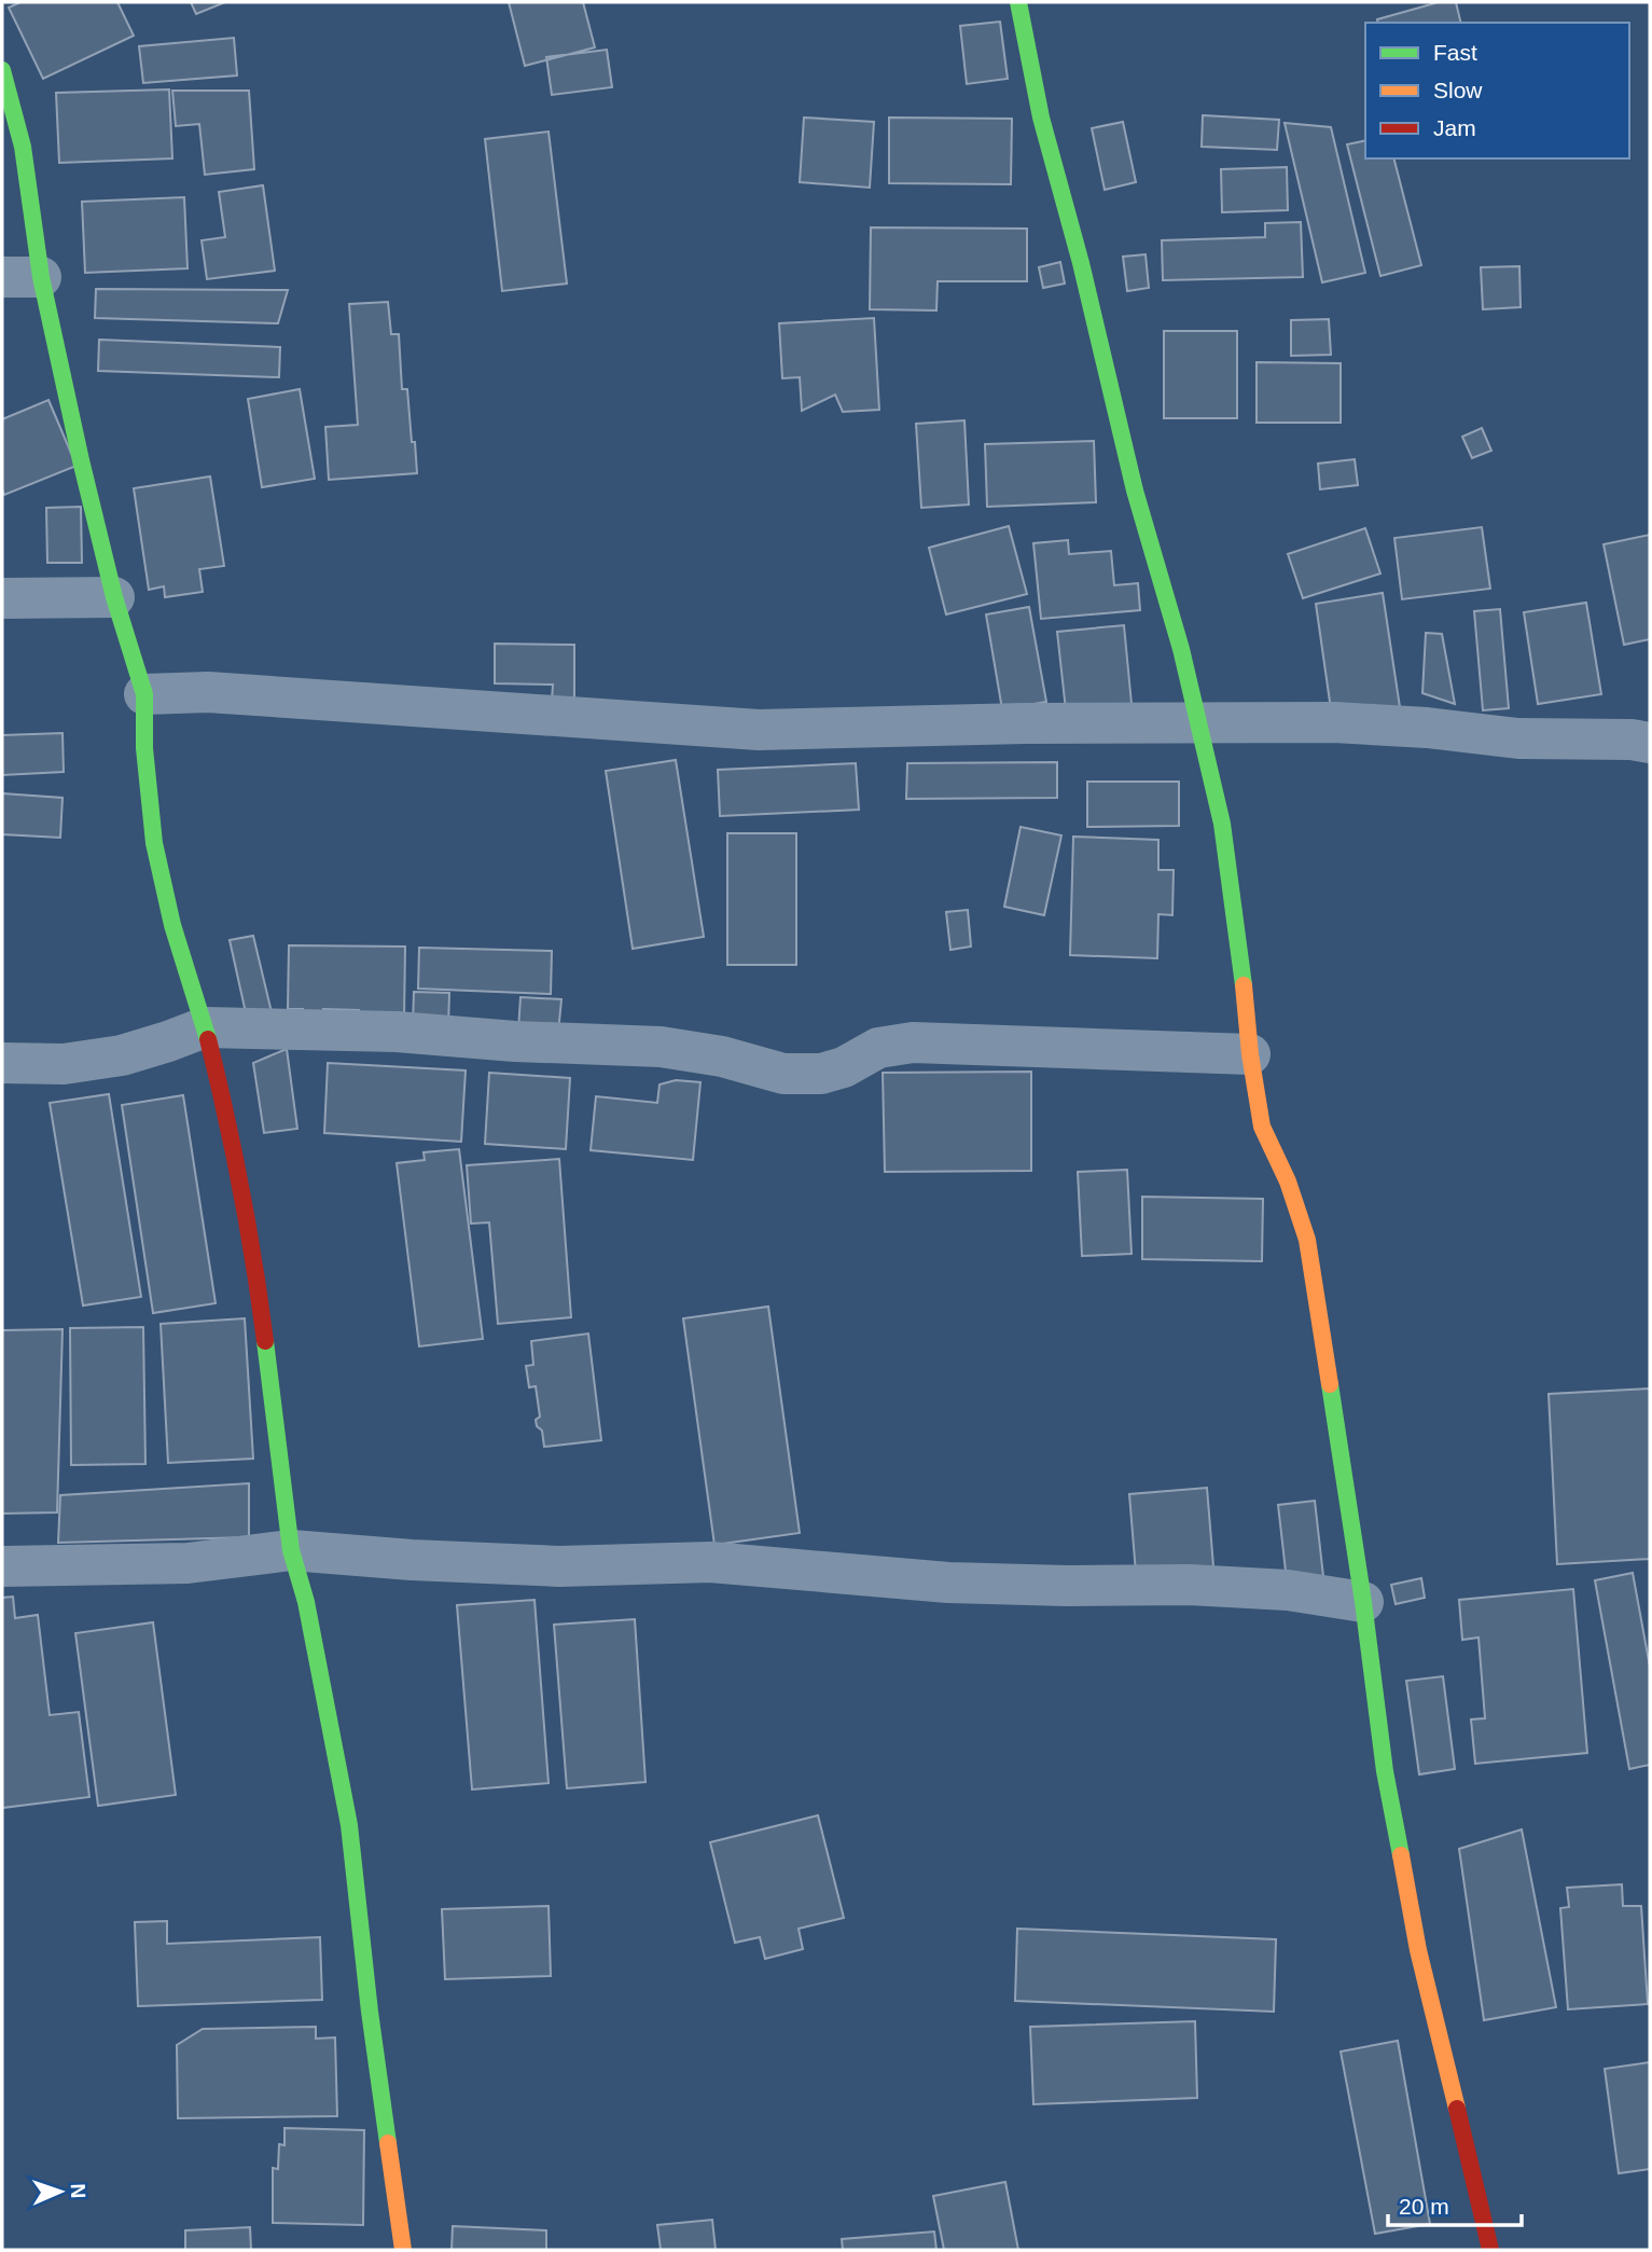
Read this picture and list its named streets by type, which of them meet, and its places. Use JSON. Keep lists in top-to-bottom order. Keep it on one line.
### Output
{"legend":["Fast","Slow","Jam"],"scale_bar":"20 m","north":"right"}
